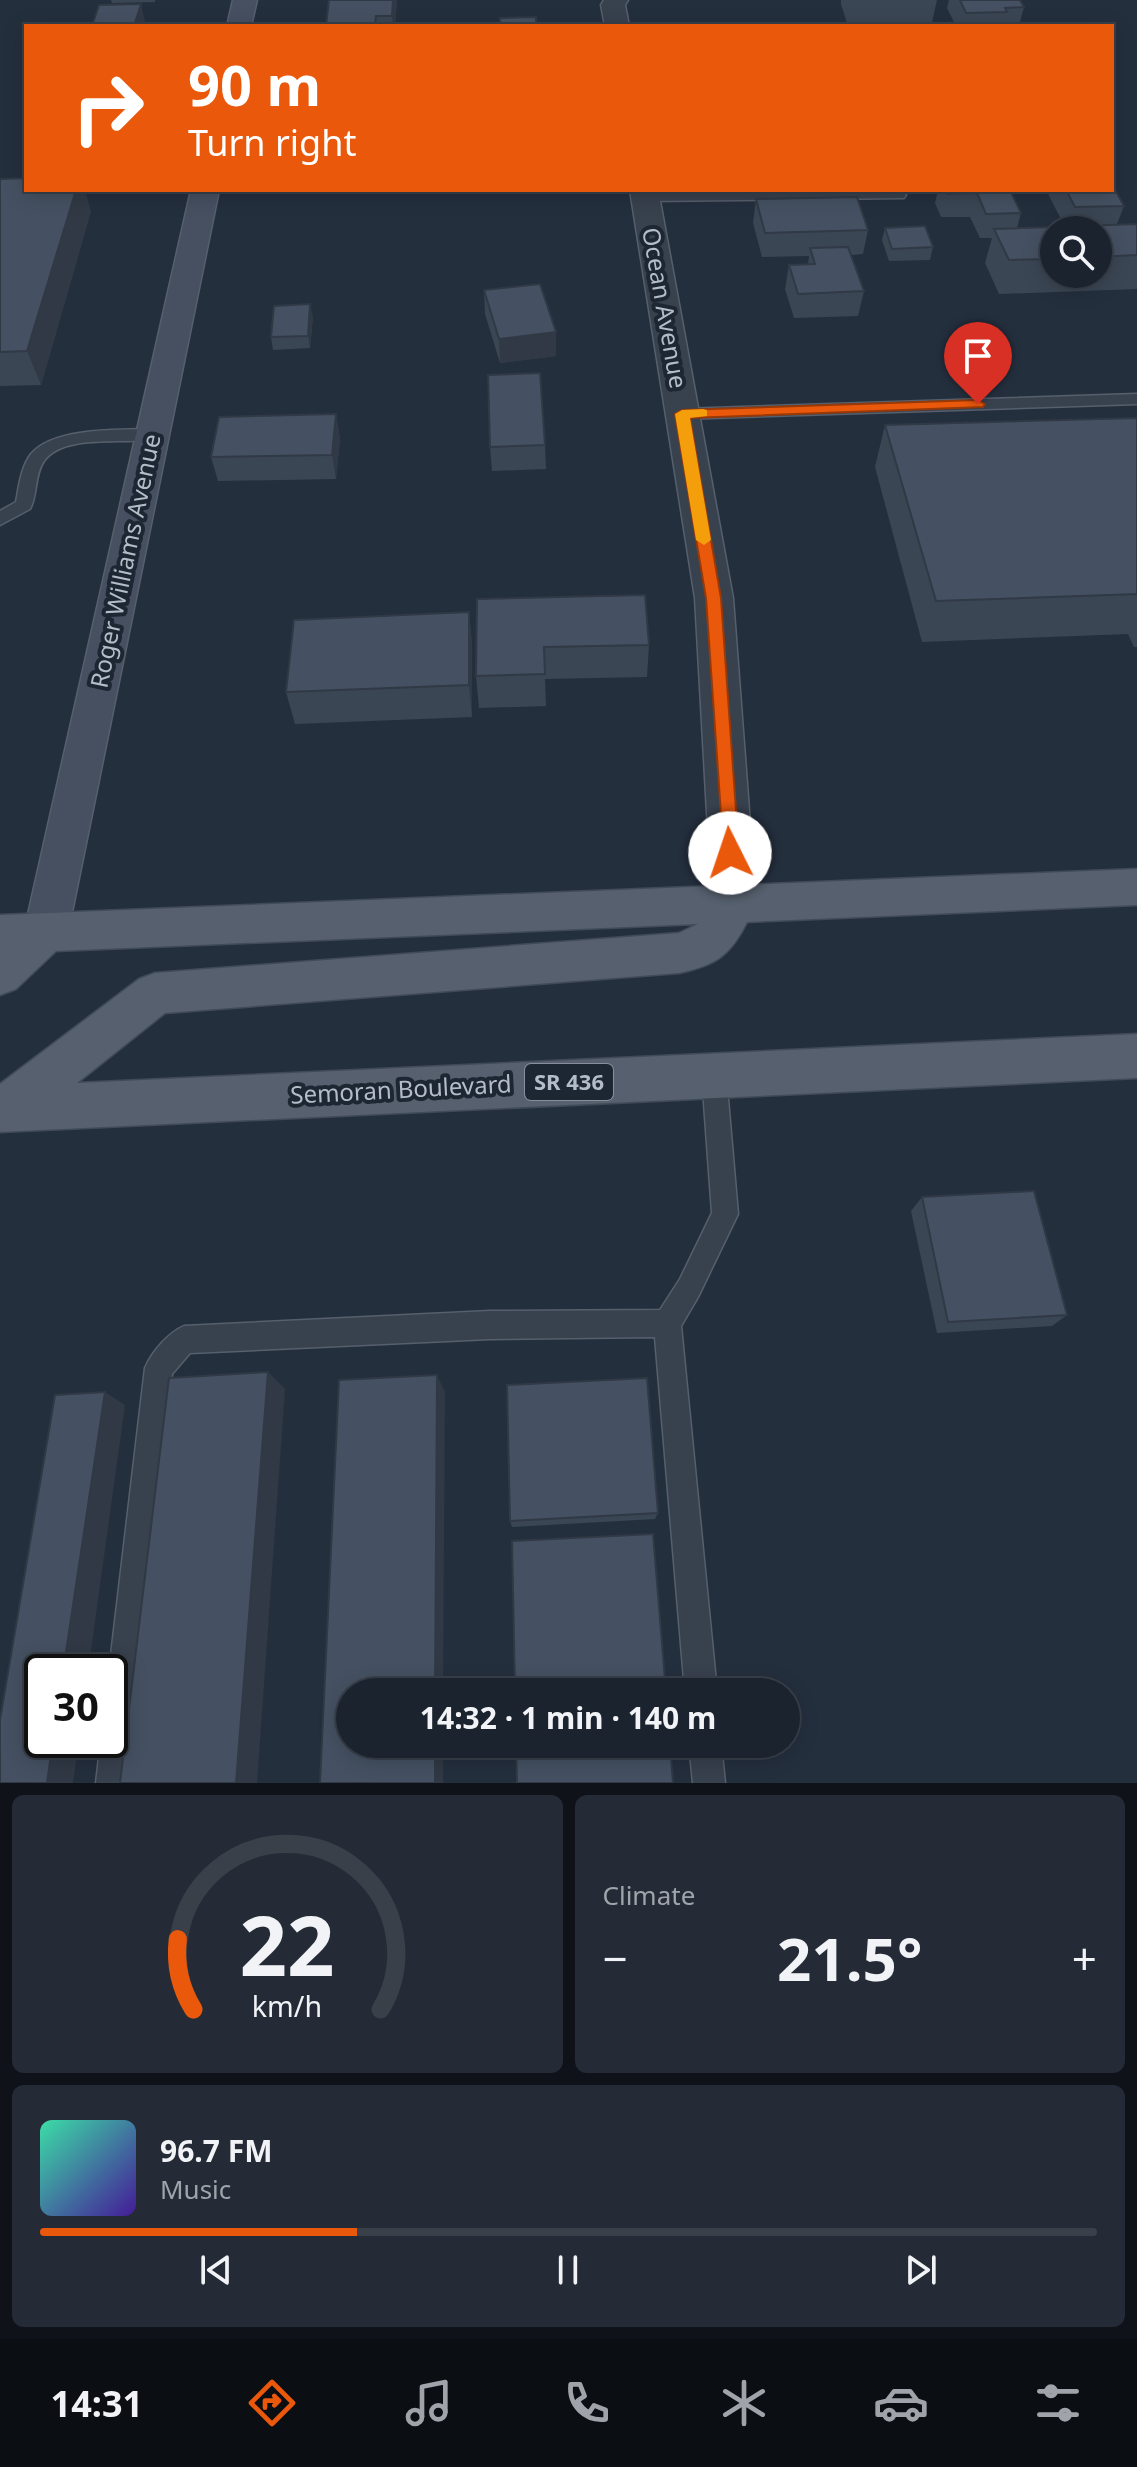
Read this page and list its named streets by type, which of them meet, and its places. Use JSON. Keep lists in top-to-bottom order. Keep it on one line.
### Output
{"streets":{"main road":["SR 436","Semoran Boulevard"],"street":["Ocean Avenue","Roger Williams Avenue"]},"page":{"turn":["90 m","Turn right"],"limit":"30","trip":"14:32 · 1 min · 140 m","tile":"Climate","heat":["−","21.5°","+"],"song":["96.7 FM","Music"],"tabs":"14:31","gauge":["22","km/h"]}}
